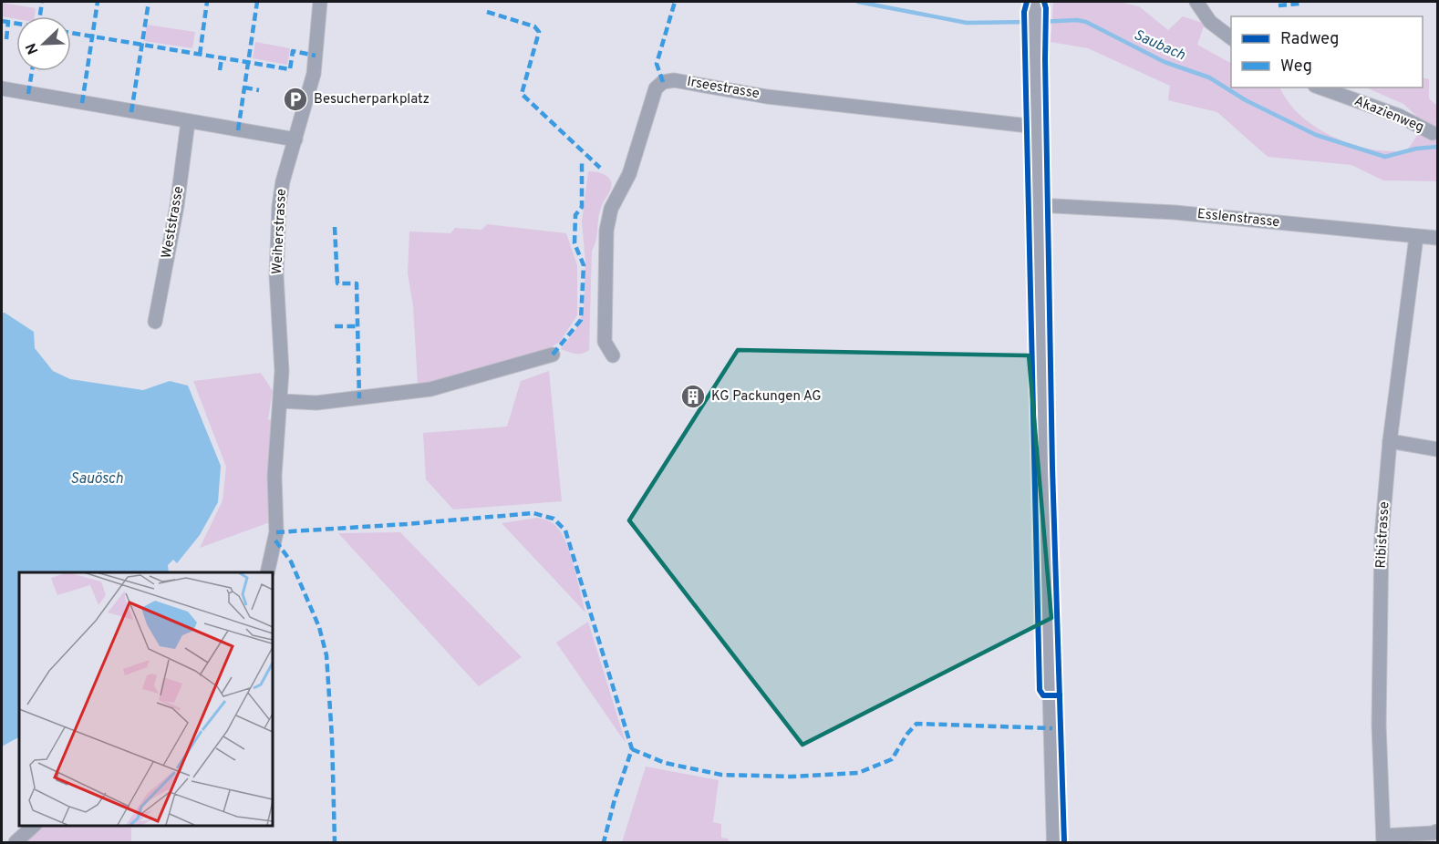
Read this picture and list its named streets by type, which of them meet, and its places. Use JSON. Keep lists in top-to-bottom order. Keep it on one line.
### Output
{"streets":{"street":["Irseestrasse","Akazienweg","Esslenstrasse","Weststrasse","Weiherstrasse","Ribistrasse"]},"crossings":[["Esslenstrasse","Ribistrasse"]],"water":["Saubach","Sauösch"],"places":{"parking":["Besucherparkplatz"],"building":["KG Packungen AG"]},"legend":["Radweg","Weg"],"north":"bottom left"}
